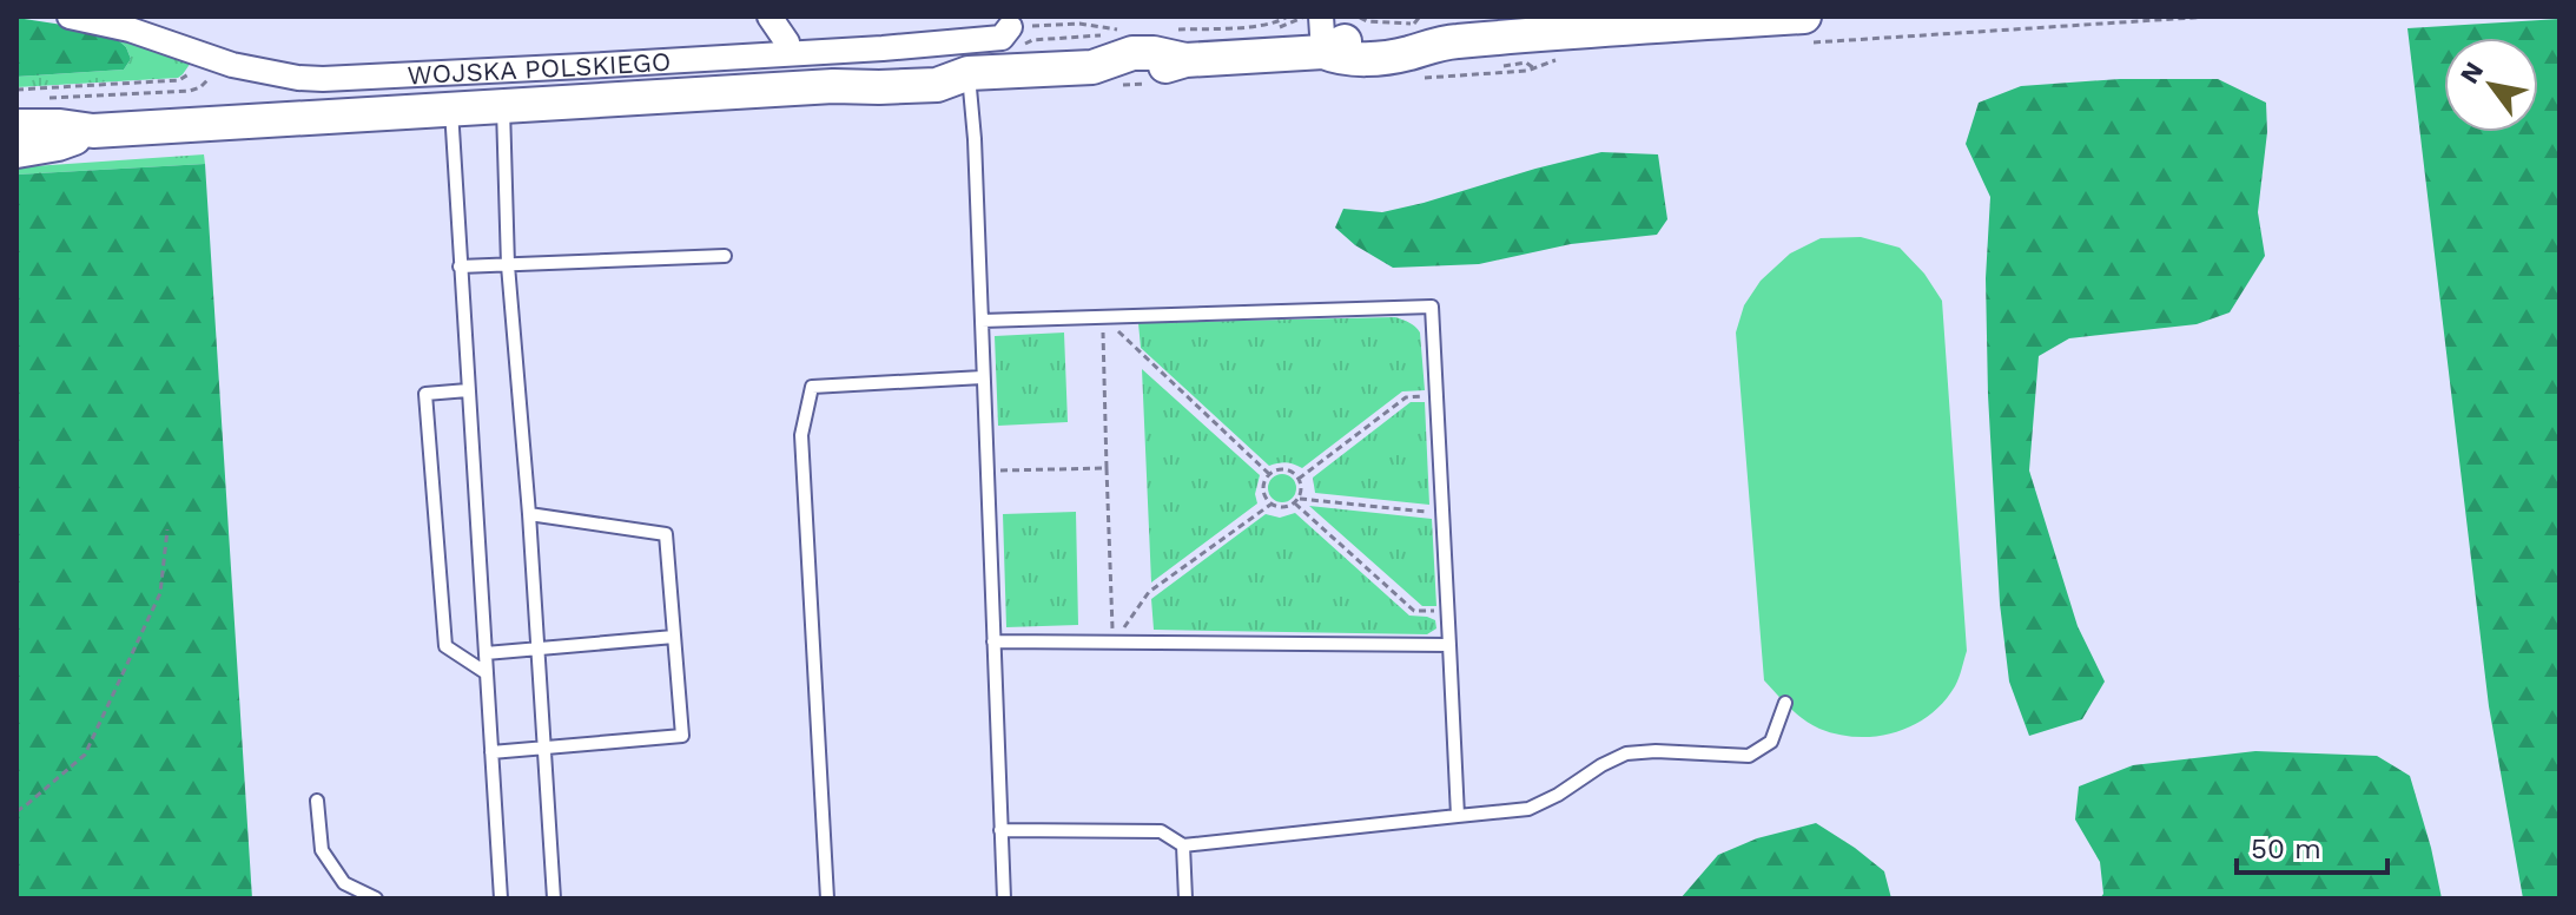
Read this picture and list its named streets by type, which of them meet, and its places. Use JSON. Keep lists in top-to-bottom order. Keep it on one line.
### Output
{"streets":{"main road":["WOJSKA POLSKIEGO"]},"scale_bar":"50 m","north":"top left"}
